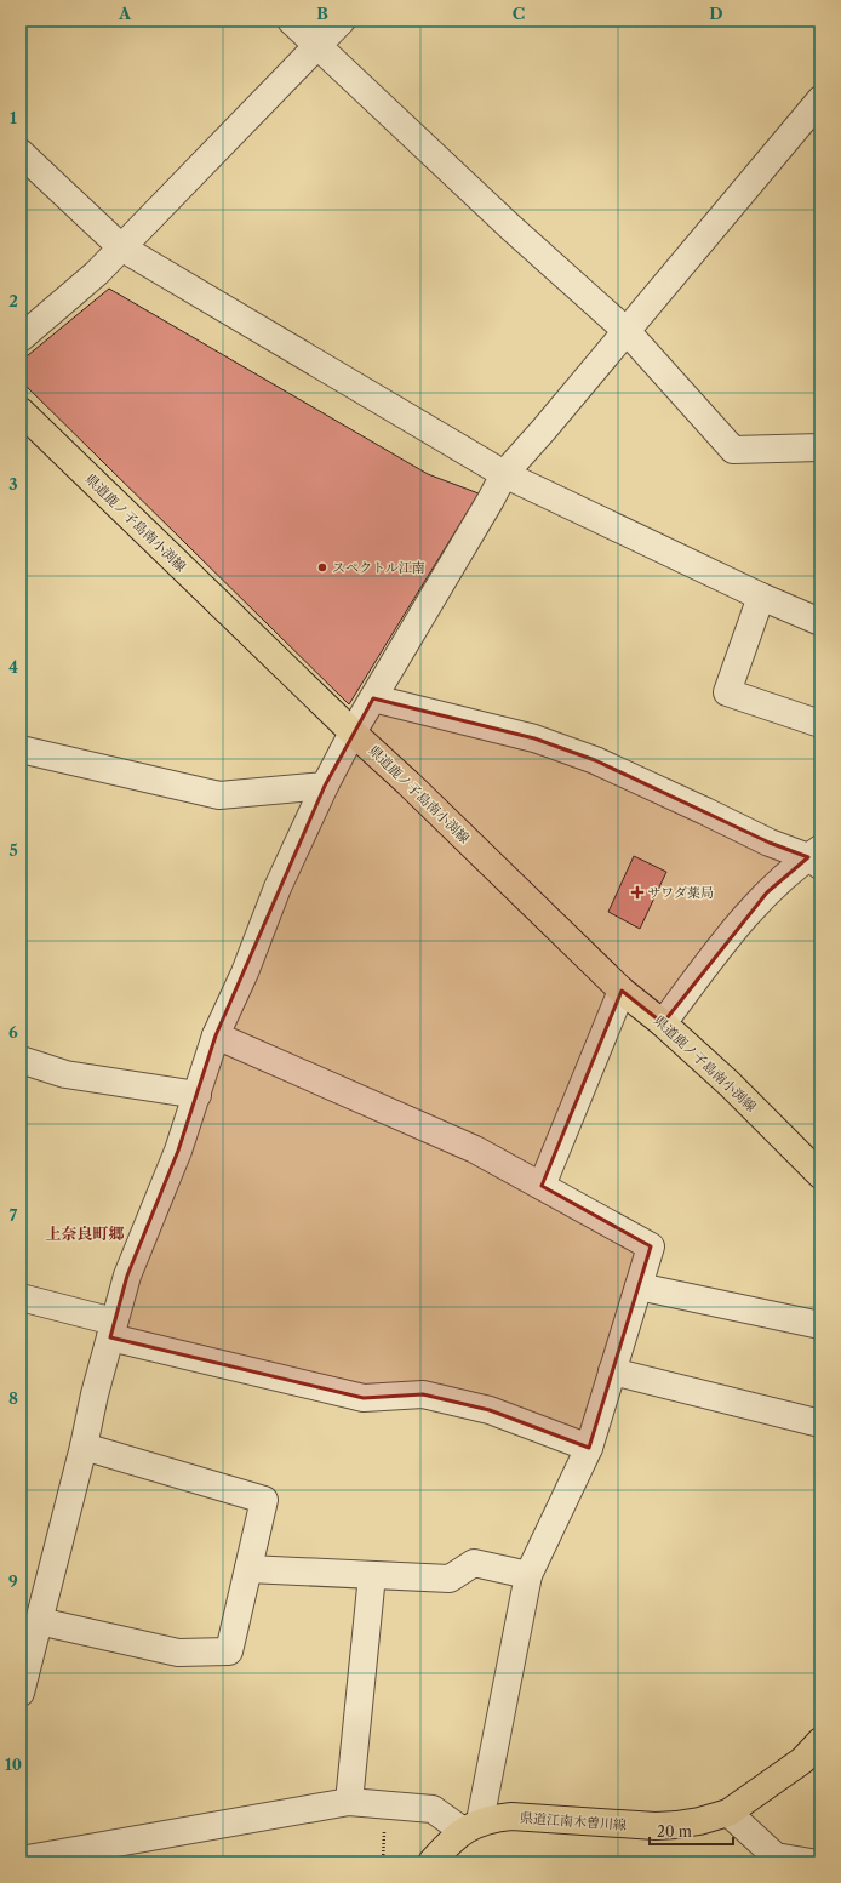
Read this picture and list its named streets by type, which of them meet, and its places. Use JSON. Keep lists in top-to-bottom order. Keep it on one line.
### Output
{"streets":{"main road":["県道鹿ノ子島南小渕線","県道江南木曽川線"]},"districts":["上奈良町郷"],"places":{"other":["スペクトル江南"],"health":["サワダ薬局"]},"scale_bar":"20 m","grid":{"columns":["A","B","C","D"],"rows":["1","2","3","4","5","6","7","8","9","10"]}}
